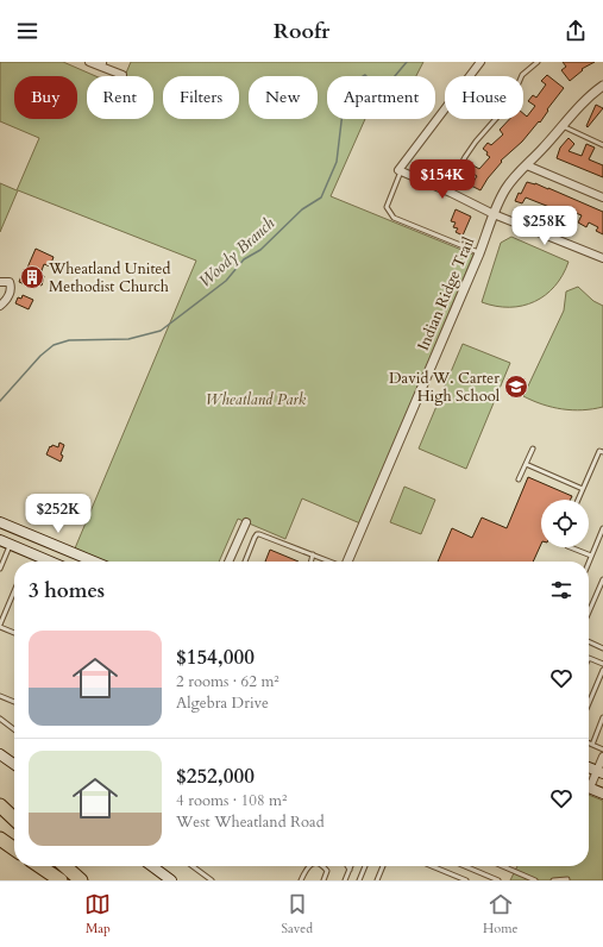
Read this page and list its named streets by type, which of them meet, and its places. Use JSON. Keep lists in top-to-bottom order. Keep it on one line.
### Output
{"streets":{"street":["Indian Ridge Trail"]},"water":["Woody Branch"],"parks":["Wheatland Park"],"places":{"building":["Wheatland United Methodist Church"],"school or university":["David W. Carter High School"]},"page":{"header":"Roofr","chip":["Buy","Rent","Filters","New","Apartment","House"],"price":["$154K","$258K","$252K"],"heading":"3 homes","list":[{"name":"$154,000","note":"2 rooms · 62 m² · Algebra Drive"},{"name":"$252,000","note":"4 rooms · 108 m² · West Wheatland Road"}],"tabs":["Map","Saved","Home"]}}
